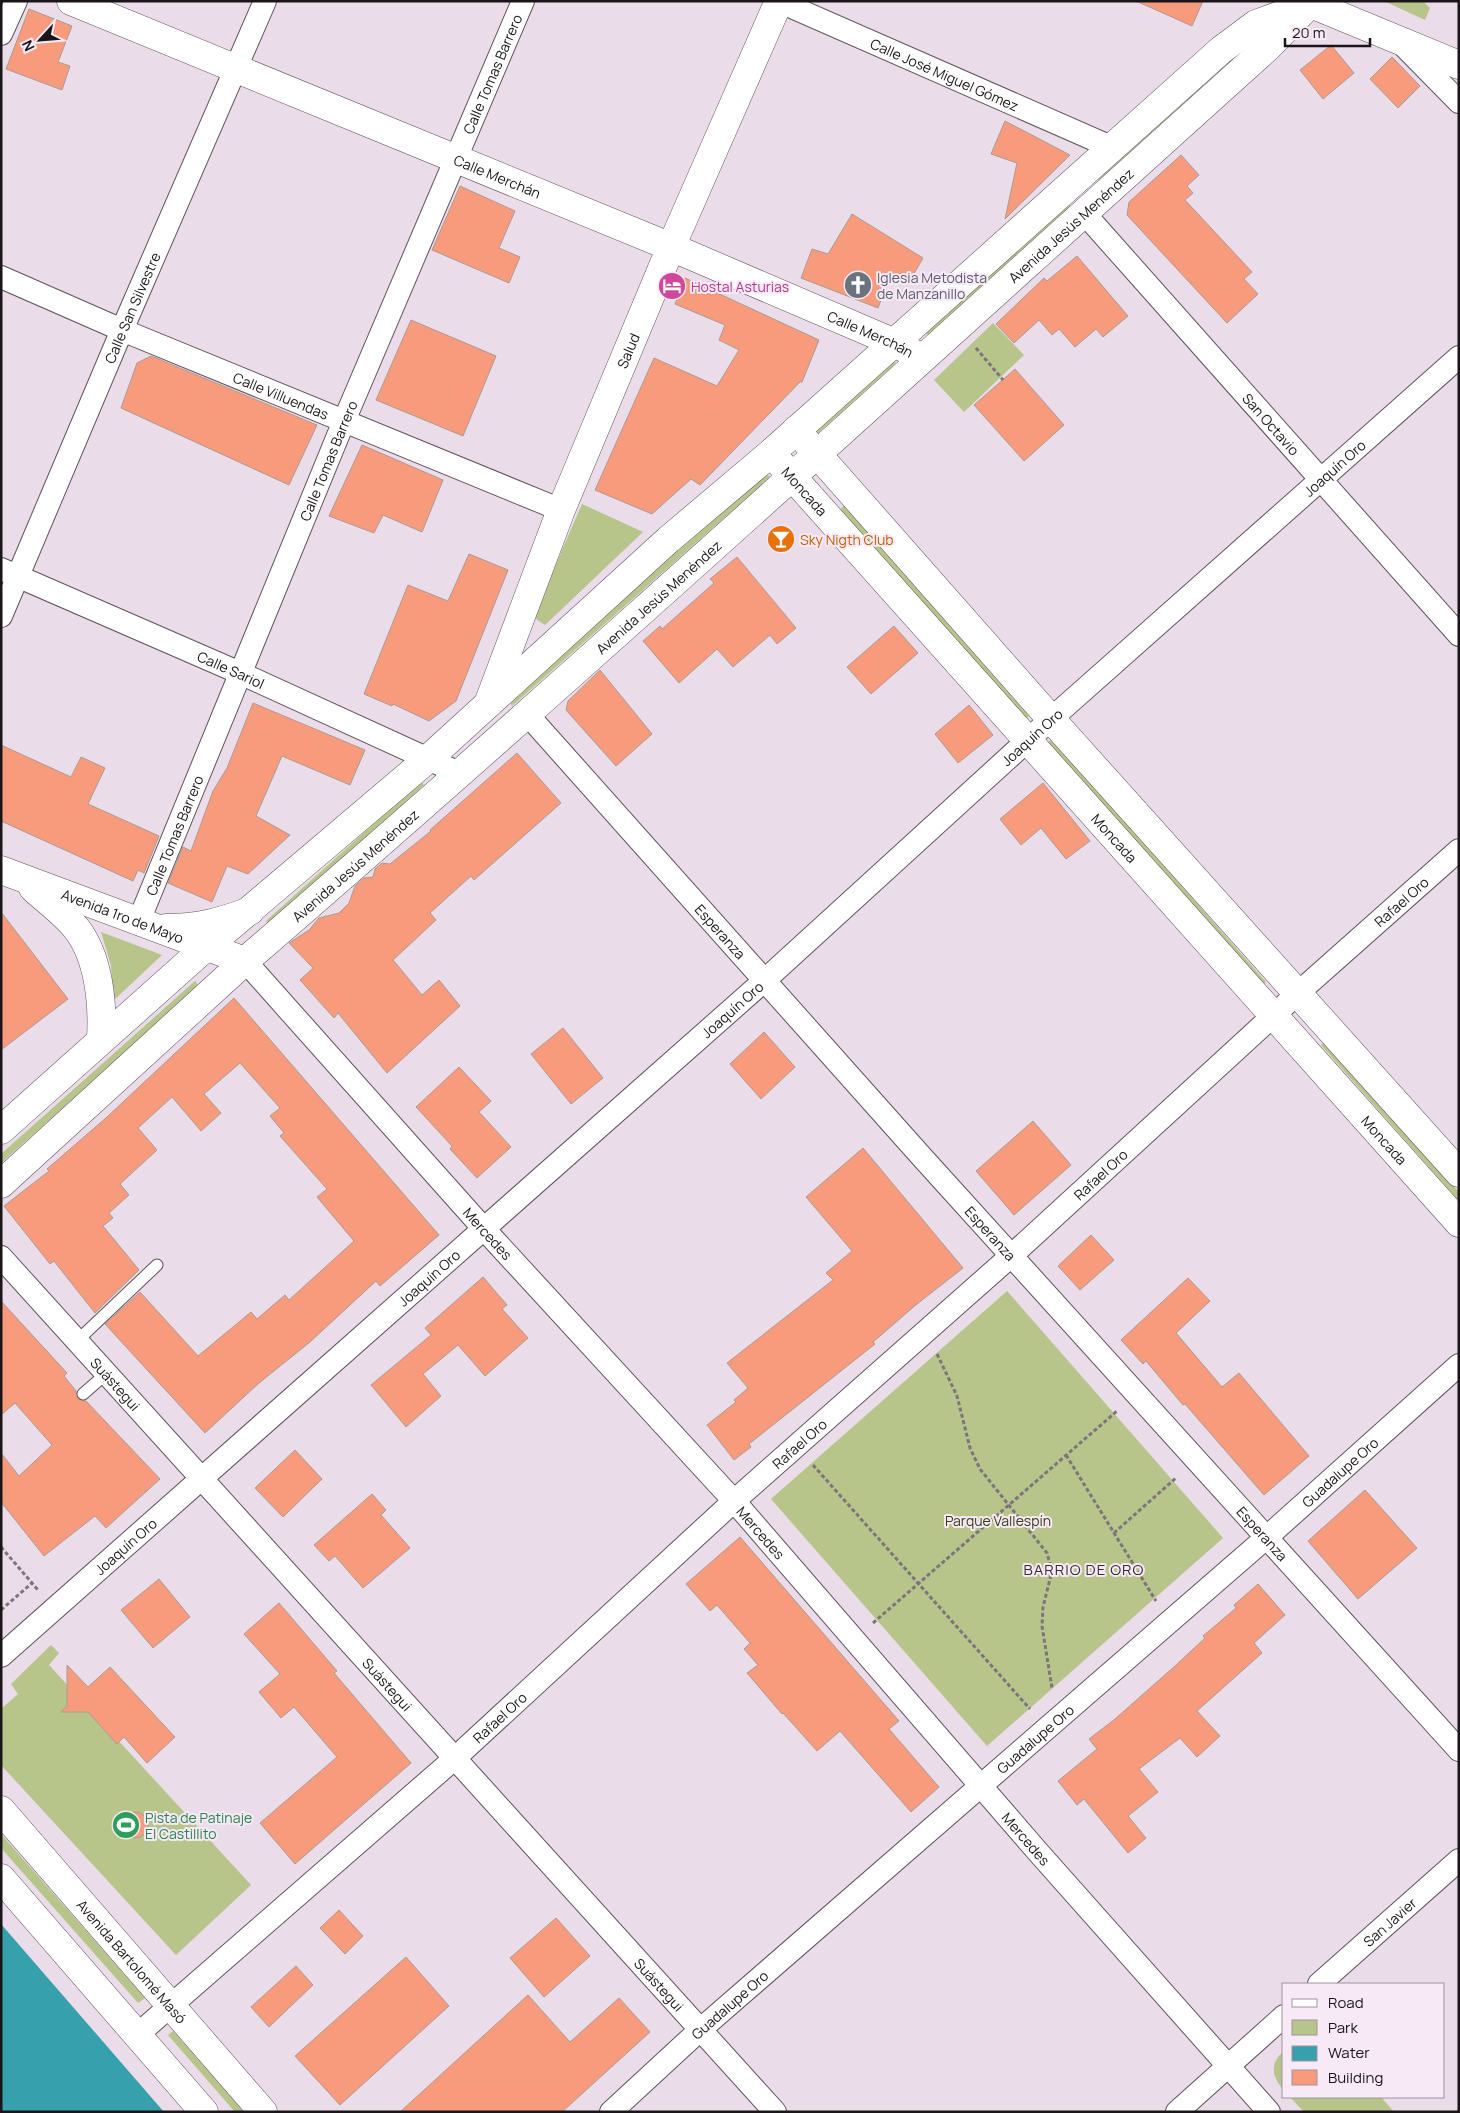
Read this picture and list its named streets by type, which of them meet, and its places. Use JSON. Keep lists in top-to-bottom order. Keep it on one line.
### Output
{"streets":{"main road":["Calle Merchán","Avenida Jesús Menéndez","Salud","Moncada","Avenida 1ro de Mayo","Avenida Bartolomé Masó"],"street":["Calle Tomas Barrero","Calle José Miguel Gómez","Calle San Silvestre","Calle Villuendas","San Octavio","Joaquín Oro","Calle Sariol","Rafael Oro","Esperanza","Mercedes","Suástegui","Guadalupe Oro","San Javier"]},"crossings":[["Calle Tomas Barrero","Calle Merchán"],["Calle Tomas Barrero","Calle Villuendas"],["Calle Tomas Barrero","Calle Sariol"],["Calle Tomas Barrero","Avenida 1ro de Mayo"],["Calle José Miguel Gómez","Salud"],["Calle Merchán","Avenida Jesús Menéndez"],["Calle Merchán","Calle San Silvestre"],["Calle Merchán","Salud"],["Avenida Jesús Menéndez","San Octavio"],["Avenida Jesús Menéndez","Moncada"],["Avenida Jesús Menéndez","Calle Sariol"],["Avenida Jesús Menéndez","Avenida 1ro de Mayo"],["Avenida Jesús Menéndez","Esperanza"],["Avenida Jesús Menéndez","Mercedes"],["Calle San Silvestre","Calle Villuendas"],["Calle San Silvestre","Calle Sariol"],["Salud","Calle Villuendas"],["San Octavio","Joaquín Oro"],["Joaquín Oro","Moncada"],["Joaquín Oro","Esperanza"],["Joaquín Oro","Mercedes"],["Joaquín Oro","Suástegui"],["Moncada","Rafael Oro"],["Rafael Oro","Esperanza"],["Rafael Oro","Mercedes"],["Rafael Oro","Suástegui"],["Rafael Oro","Avenida Bartolomé Masó"],["Avenida 1ro de Mayo","Mercedes"],["Esperanza","Guadalupe Oro"],["Mercedes","Guadalupe Oro"],["Suástegui","Guadalupe Oro"]],"districts":["BARRIO DE ORO"],"parks":["Parque Vallespín"],"places":{"church":["Iglesia Metodista de Manzanillo"],"hotel":["Hostal Asturias"],"bar":["Sky Nigth Club"],"sports":["Pista de Patinaje El Castillito"]},"legend":["Road","Park","Water","Building"],"scale_bar":"20 m","north":"bottom left"}
